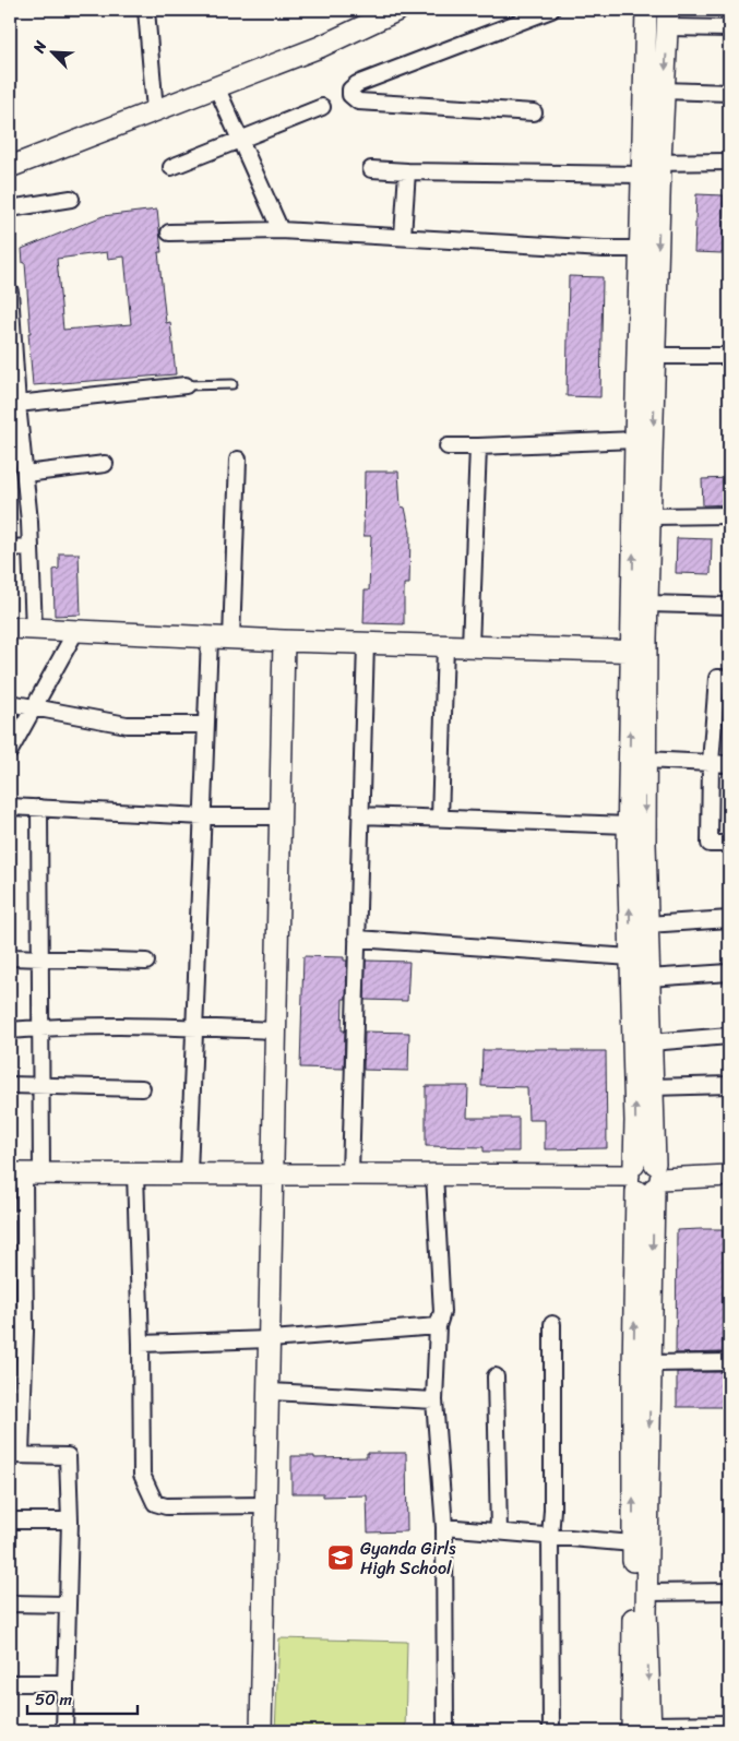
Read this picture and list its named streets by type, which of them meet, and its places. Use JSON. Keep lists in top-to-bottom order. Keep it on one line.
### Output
{"places":{"school or university":["Gyanda Girls High School"]},"scale_bar":"50 m","north":"top left"}
